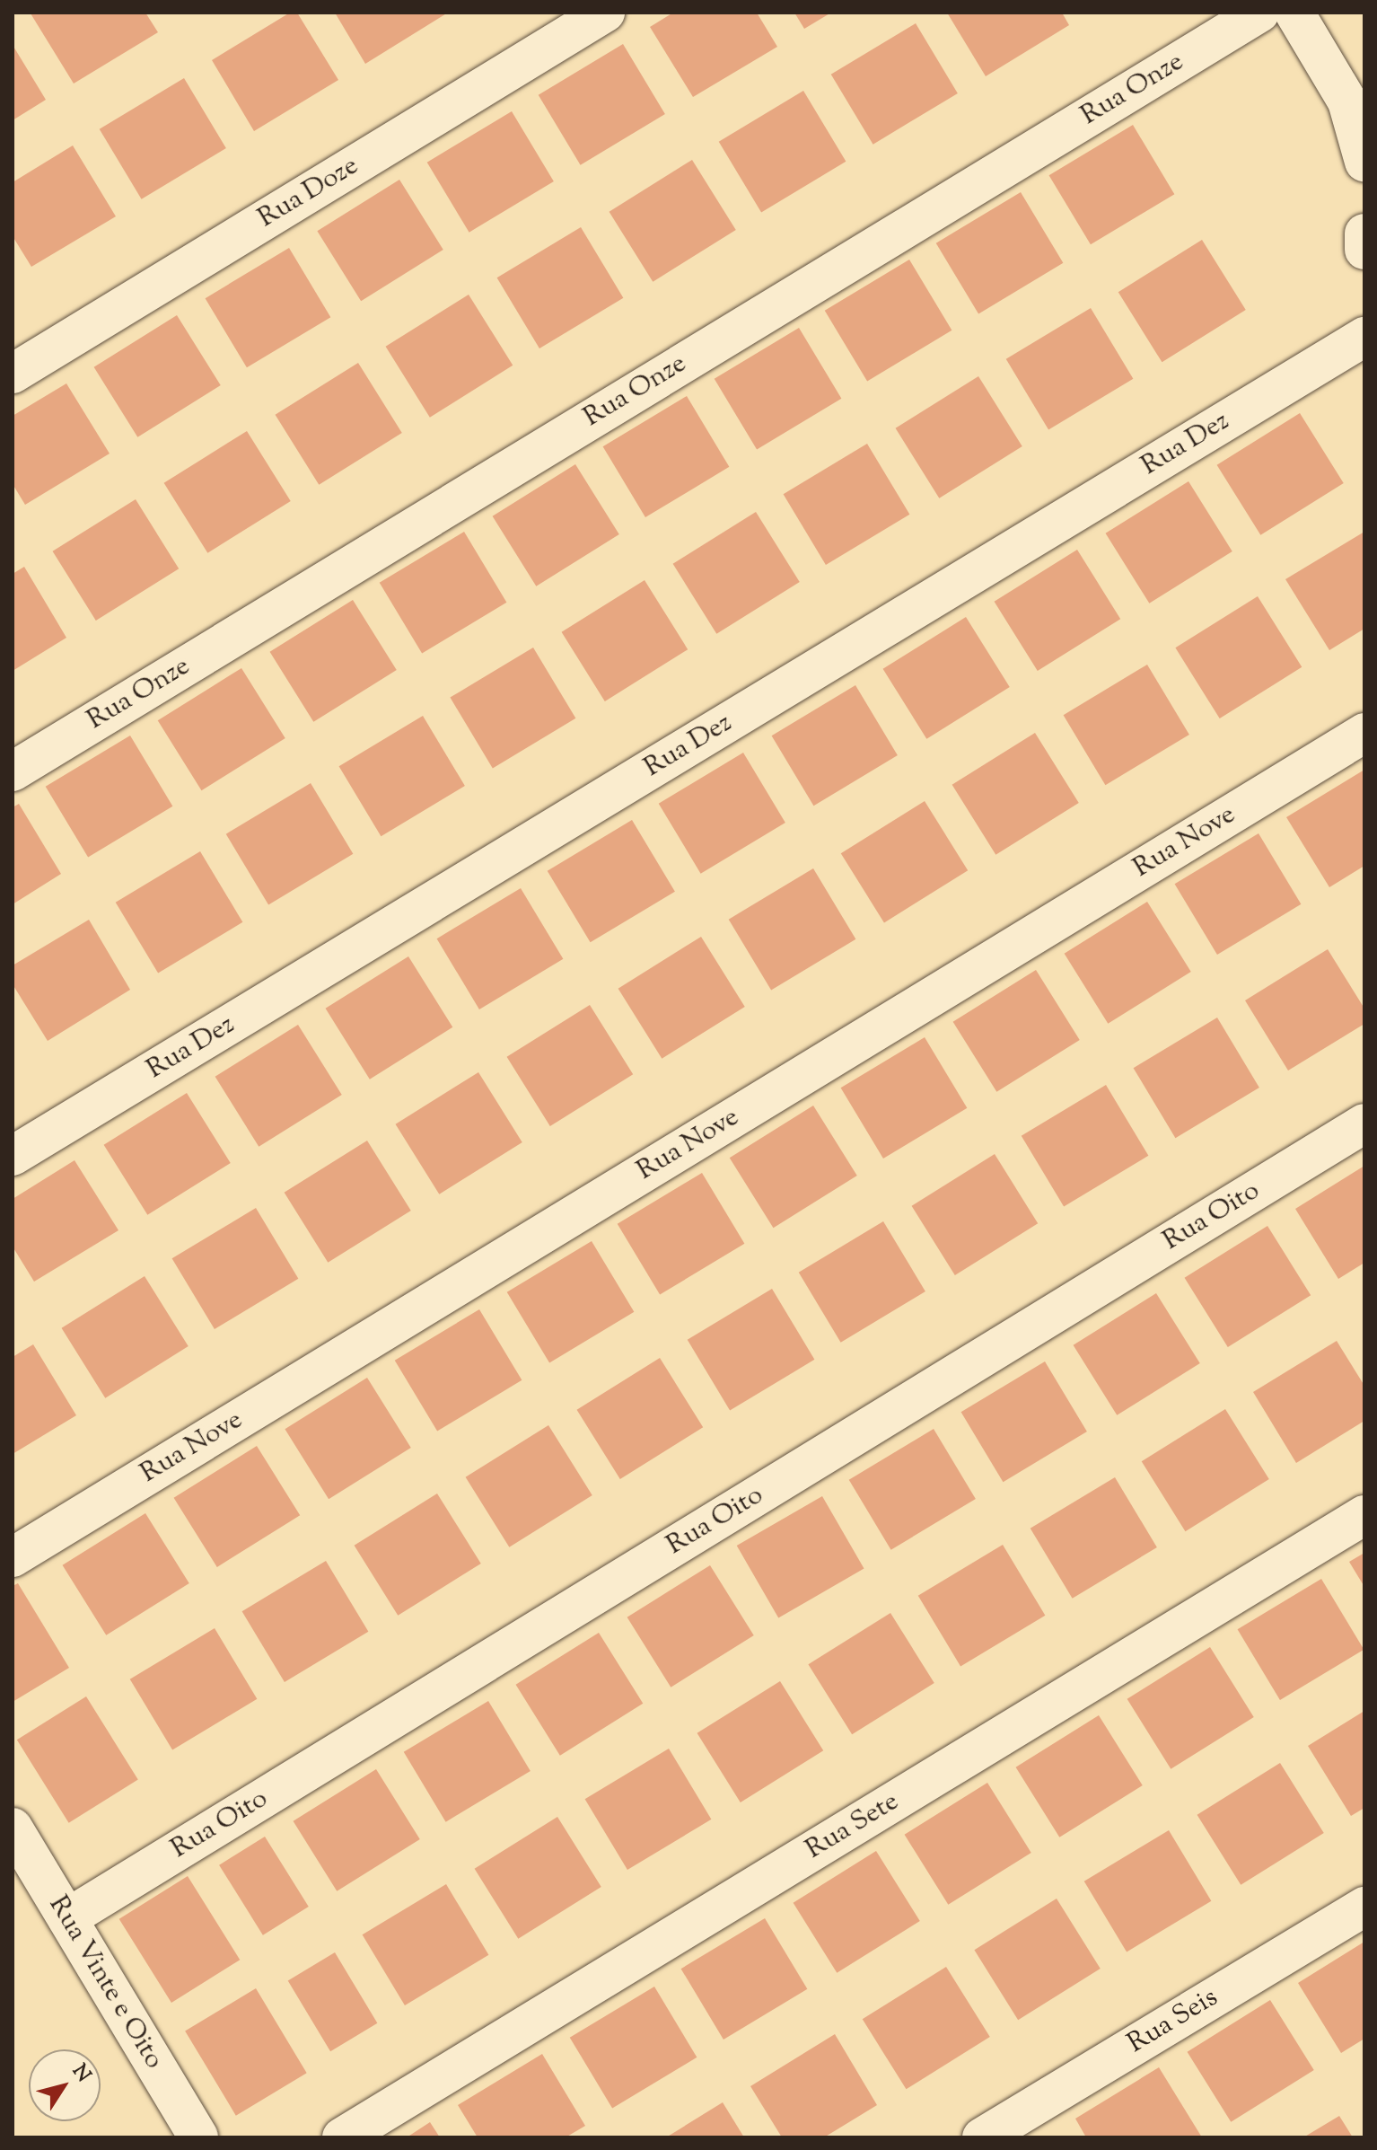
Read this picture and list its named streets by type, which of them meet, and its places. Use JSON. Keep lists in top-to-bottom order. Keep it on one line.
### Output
{"streets":{"street":["Rua Onze","Rua Doze","Rua Dez","Rua Nove","Rua Oito","Rua Sete","Rua Vinte e Oito","Rua Seis"]},"crossings":[["Rua Oito","Rua Vinte e Oito"]],"north":"top right"}
